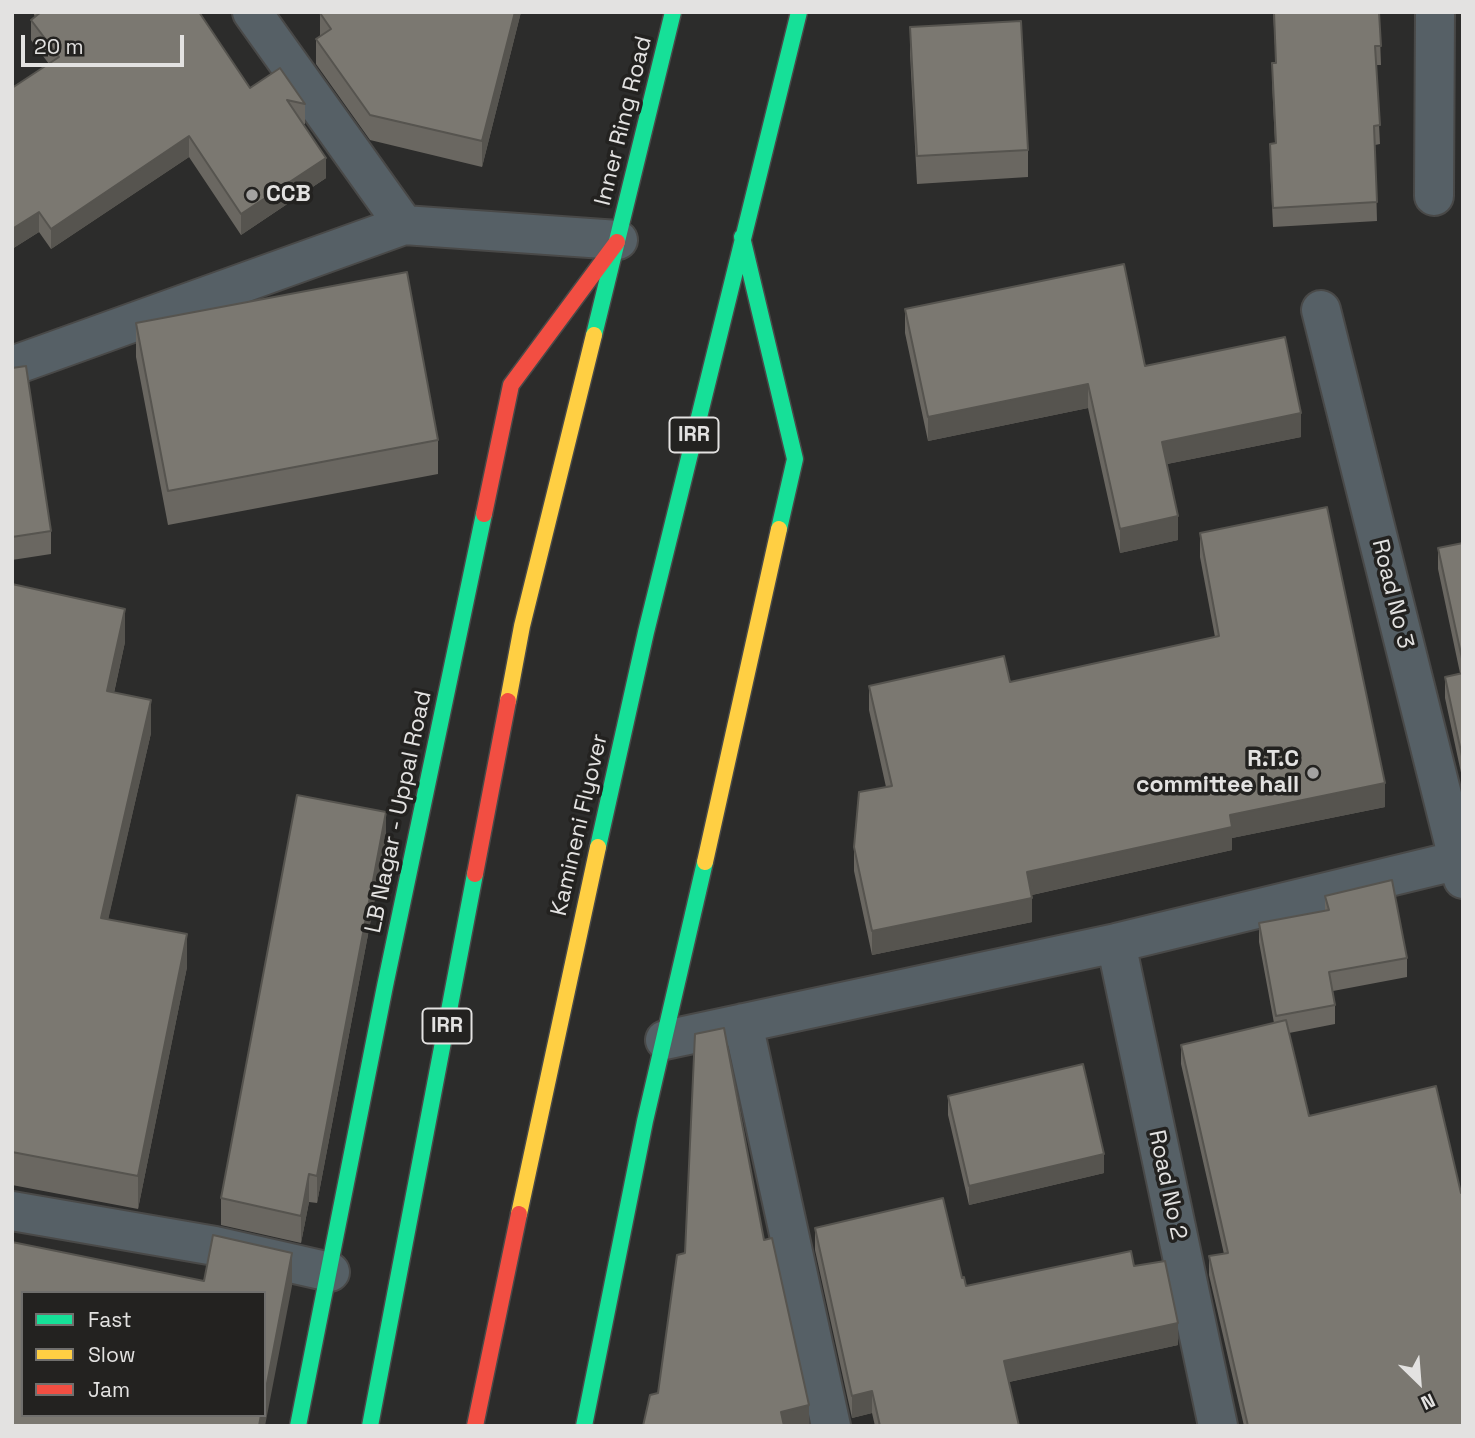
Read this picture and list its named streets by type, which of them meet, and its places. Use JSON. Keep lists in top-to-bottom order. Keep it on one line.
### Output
{"streets":{"main road":["Inner Ring Road","IRR","LB Nagar - Uppal Road","Kamineni Flyover"],"street":["Road No 3","Road No 2"]},"crossings":[["Inner Ring Road","IRR"],["Inner Ring Road","LB Nagar - Uppal Road"],["IRR","LB Nagar - Uppal Road"],["IRR","Kamineni Flyover"]],"places":["CCB","R.T.C committee hall"],"legend":["Fast","Slow","Jam"],"scale_bar":"20 m","north":"bottom right"}
